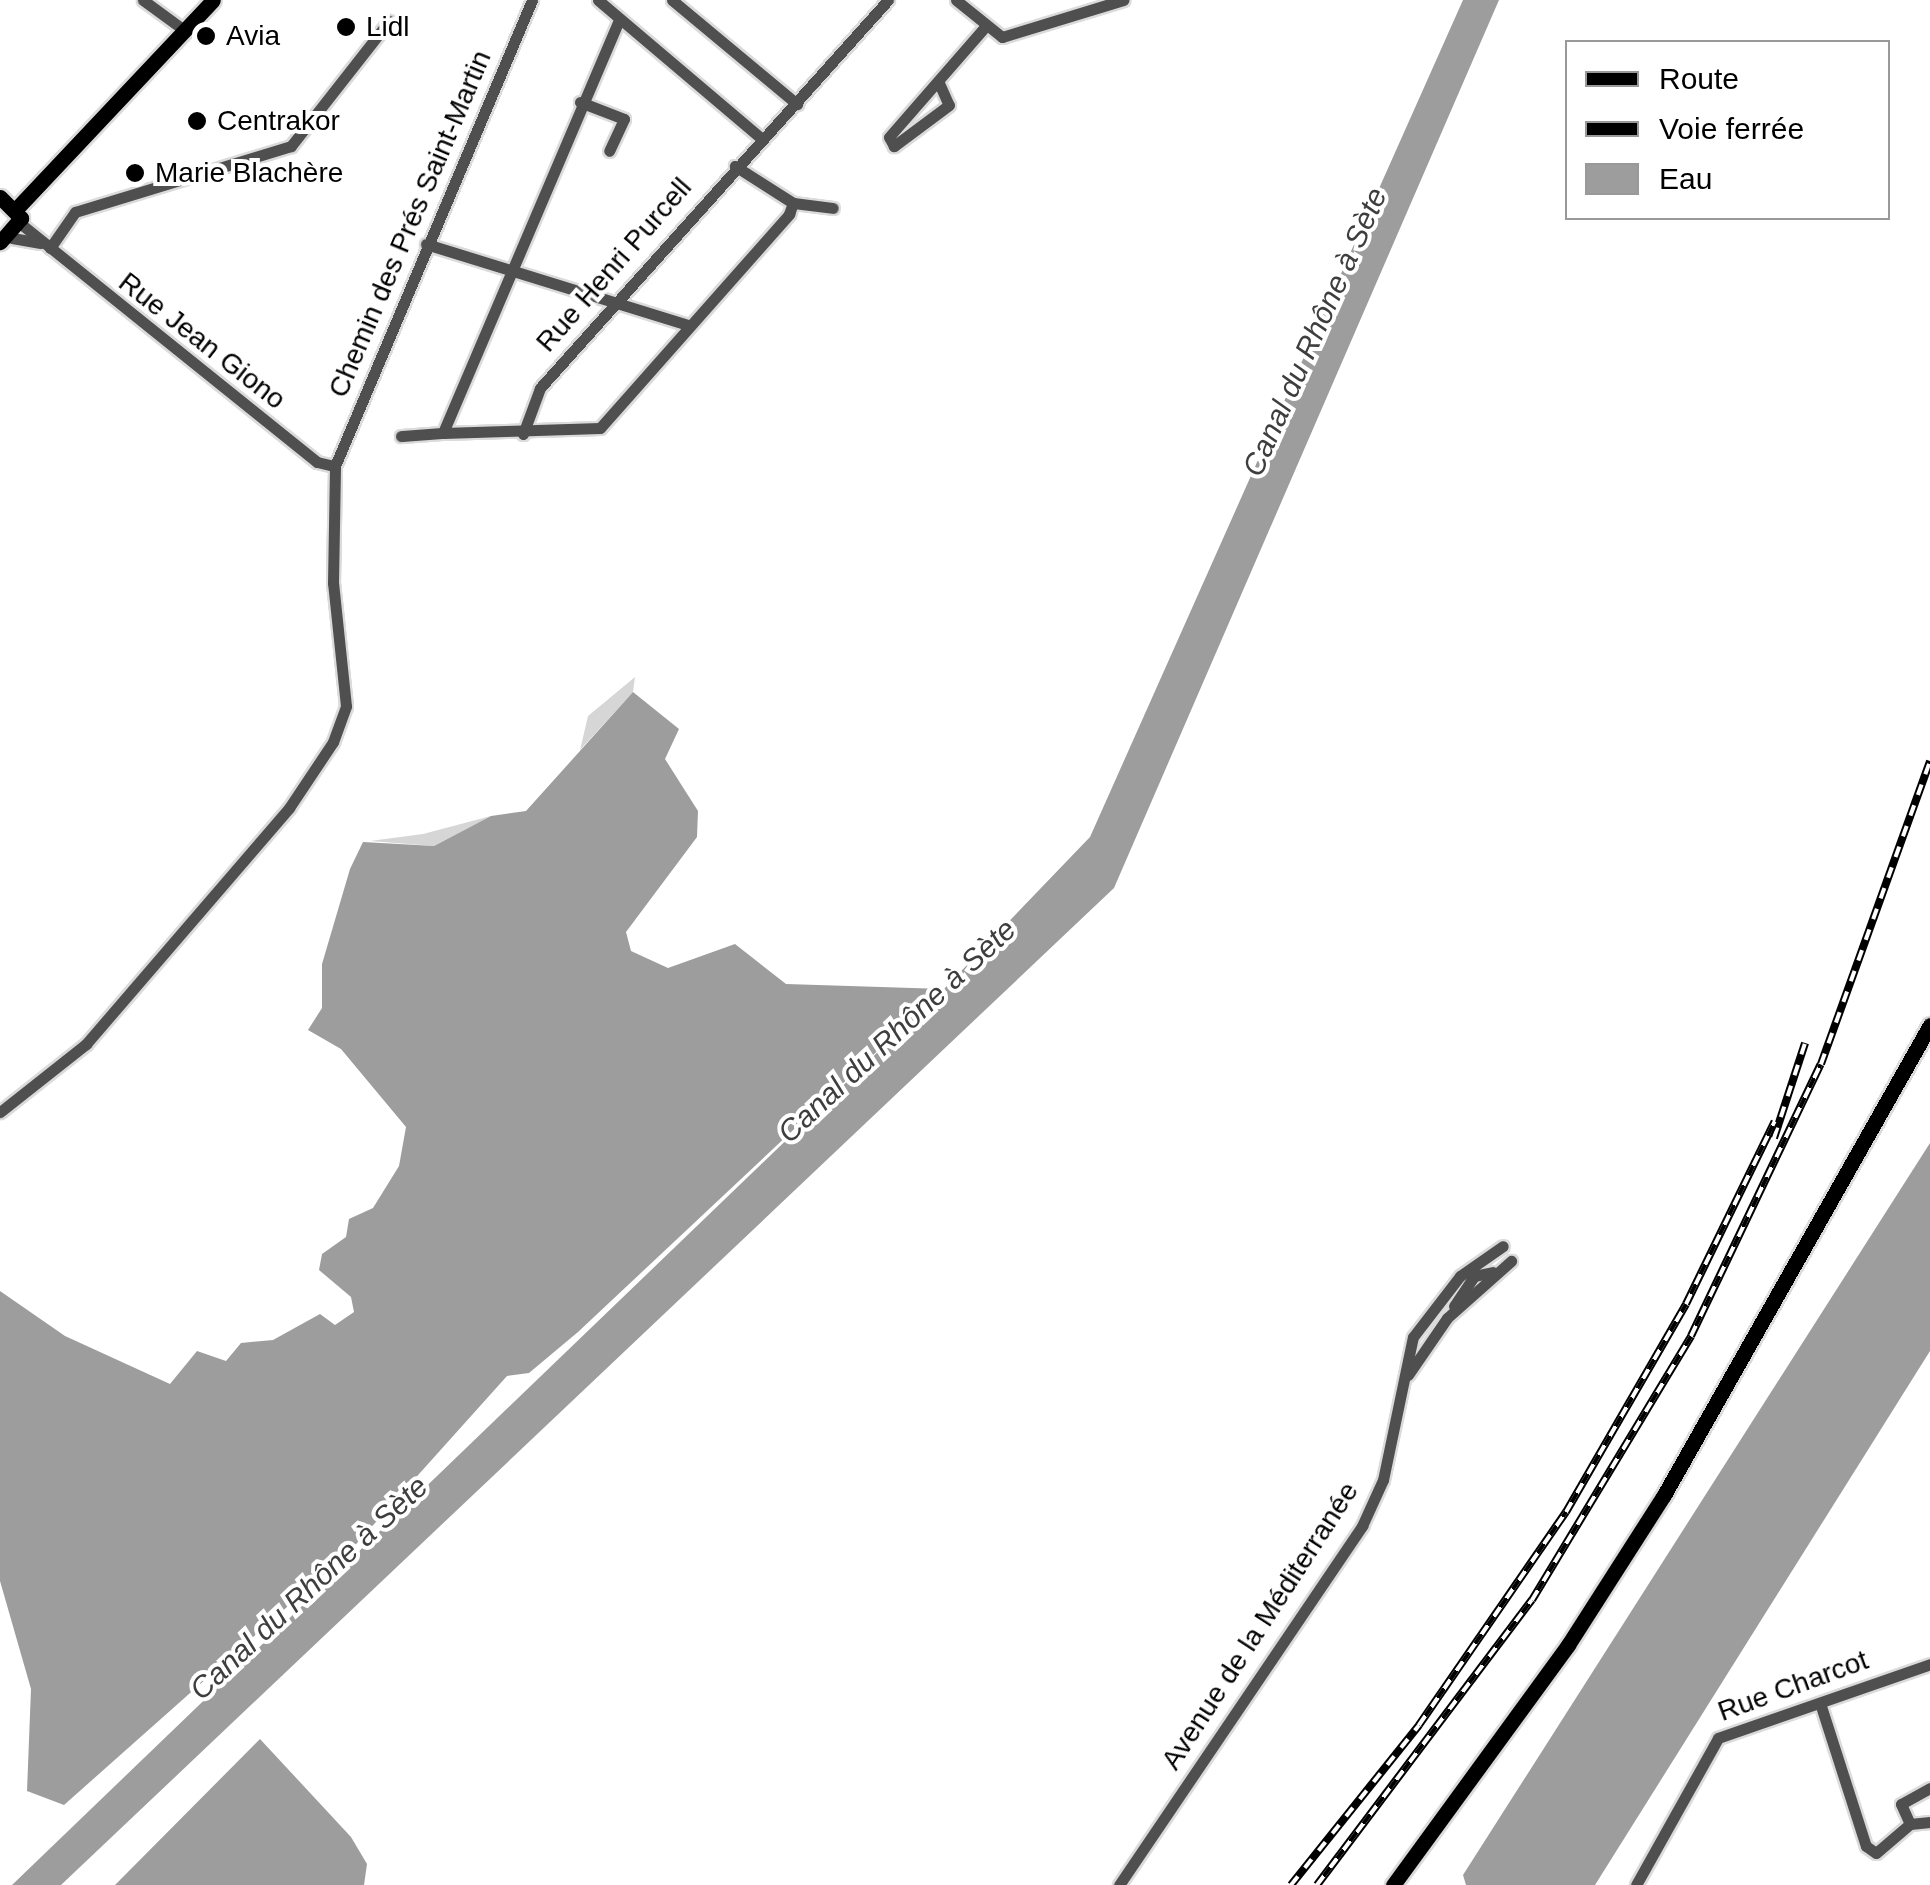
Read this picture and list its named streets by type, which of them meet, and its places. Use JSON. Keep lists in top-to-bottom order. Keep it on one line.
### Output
{"streets":{"street":["Chemin des Prés Saint-Martin","Rue Henri Purcell","Rue Jean Giono","Avenue de la Méditerranée","Rue Charcot"]},"crossings":[["Chemin des Prés Saint-Martin","Rue Jean Giono"]],"water":["Canal du Rhône à Sète"],"places":["Lidl","Avia","Centrakor","Marie Blachère"],"legend":["Route","Voie ferrée","Eau"]}
